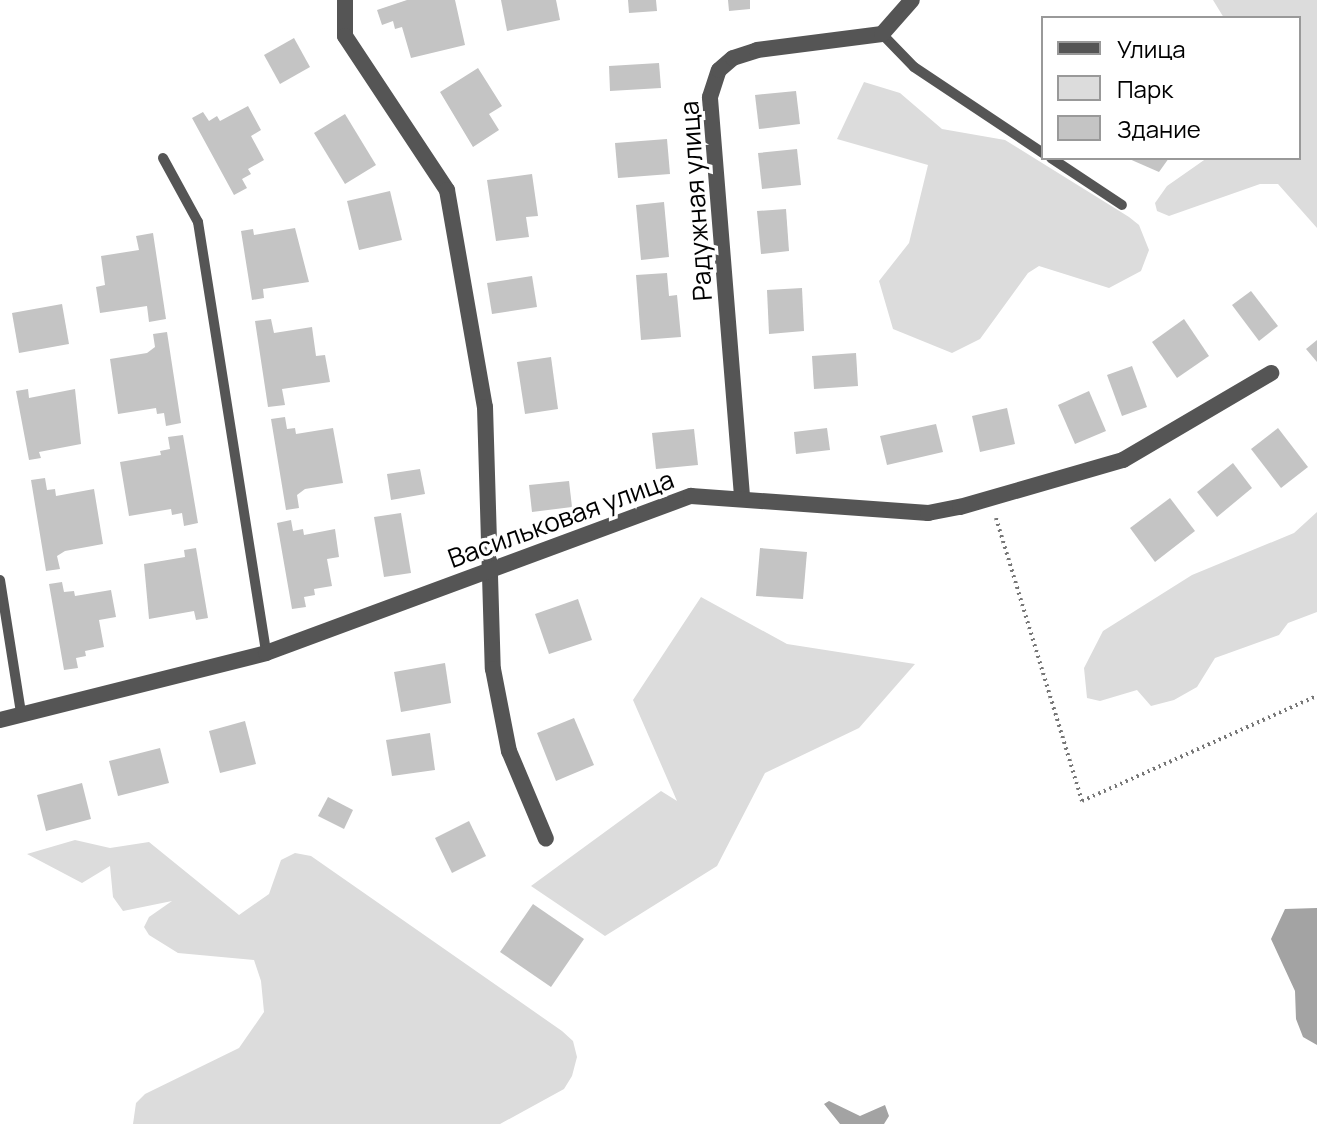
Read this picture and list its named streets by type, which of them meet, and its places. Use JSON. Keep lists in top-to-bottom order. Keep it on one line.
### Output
{"streets":{"street":["Радужная улица","Васильковая улица"]},"crossings":[["Радужная улица","Васильковая улица"]],"legend":["Улица","Парк","Здание"]}
